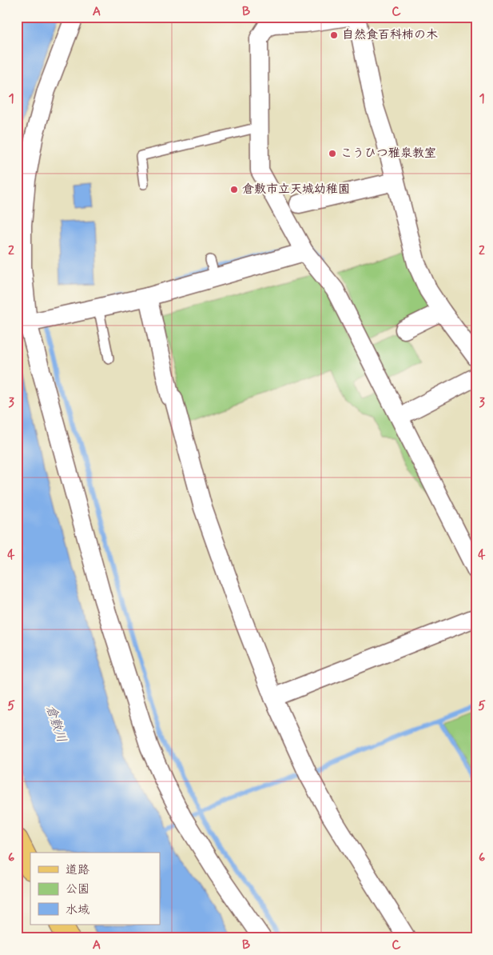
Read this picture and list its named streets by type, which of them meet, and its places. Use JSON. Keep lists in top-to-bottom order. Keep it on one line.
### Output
{"water":["倉敷川"],"places":["自然食百科柿の木","こうひつ雅泉教室","倉敷市立天城幼稚園"],"legend":["道路","公園","水域"],"grid":{"columns":["A","B","C"],"rows":["1","2","3","4","5","6"]}}
